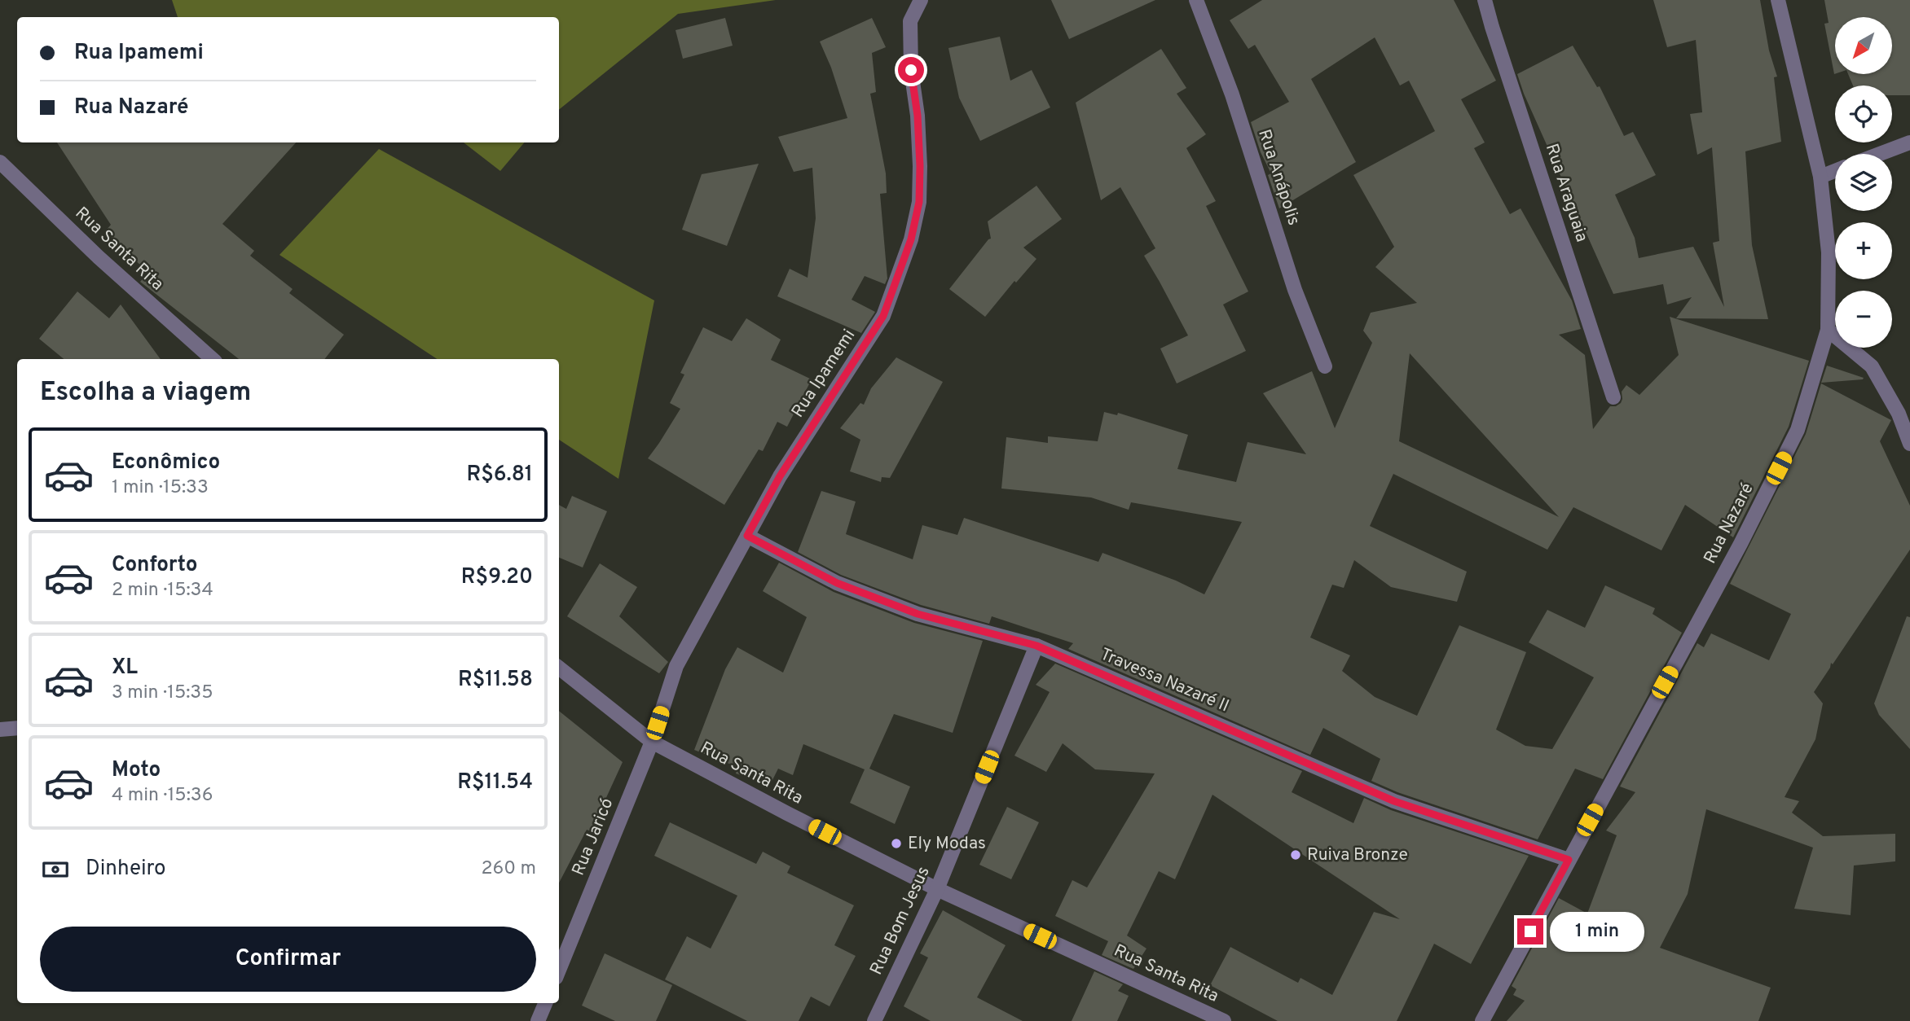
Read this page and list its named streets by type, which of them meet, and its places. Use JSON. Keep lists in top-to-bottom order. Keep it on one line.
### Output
{"streets":{"street":["Rua Anápolis","Rua Araguaia","Rua Santa Rita","Rua Ipamemi","Rua Nazaré","Travessa Nazaré II","Rua Jaricó","Rua Bom Jesus"]},"crossings":[["Rua Santa Rita","Rua Ipamemi"],["Rua Santa Rita","Rua Jaricó"],["Rua Santa Rita","Rua Bom Jesus"],["Rua Ipamemi","Travessa Nazaré II"],["Rua Ipamemi","Rua Jaricó"],["Rua Nazaré","Travessa Nazaré II"],["Travessa Nazaré II","Rua Bom Jesus"]],"places":["Ely Modas","Ruiva Bronze"],"north":"bottom left","page":{"map_buttons":["+","−"],"banner":["Rua Ipamemi","Rua Nazaré"],"heading":"Escolha a viagem","list":[{"name":"Econômico","note":"1 min · 15:33","value":"R$6.81"},{"name":"Conforto","note":"2 min · 15:34","value":"R$9.20"},{"name":"XL","note":"3 min · 15:35","value":"R$11.58"},{"name":"Moto","note":"4 min · 15:36","value":"R$11.54"}],"pay":["Dinheiro","260 m"],"bubble":"1 min","buttons":"Confirmar"}}
